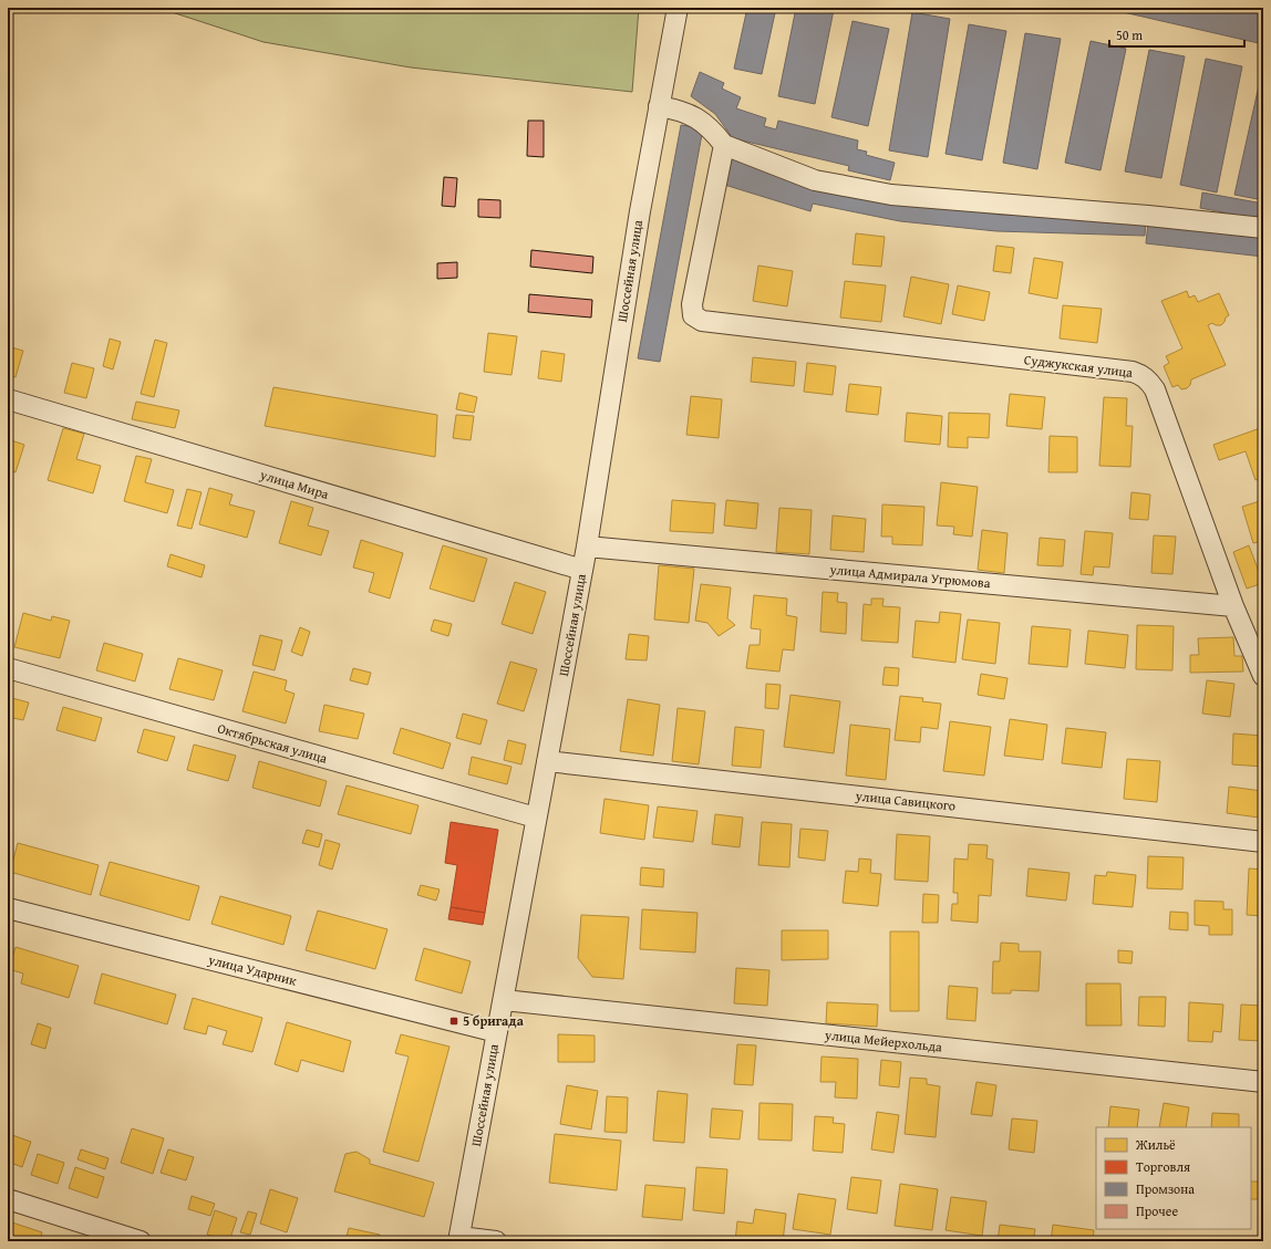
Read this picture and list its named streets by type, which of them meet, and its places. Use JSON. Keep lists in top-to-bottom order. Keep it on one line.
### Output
{"streets":{"street":["Шоссейная улица","Суджукская улица","улица Мира","улица Адмирала Угрюмова","Октябрьская улица","улица Савицкого","улица Ударник","улица Мейерхольда"]},"crossings":[["Шоссейная улица","улица Мира"],["Шоссейная улица","улица Адмирала Угрюмова"],["Шоссейная улица","Октябрьская улица"],["Шоссейная улица","улица Савицкого"],["Шоссейная улица","улица Ударник"],["Шоссейная улица","улица Мейерхольда"],["Суджукская улица","улица Адмирала Угрюмова"]],"places":{"transit":["5 бригада"]},"legend":["Жильё","Торговля","Промзона","Прочее"],"scale_bar":"50 m"}
